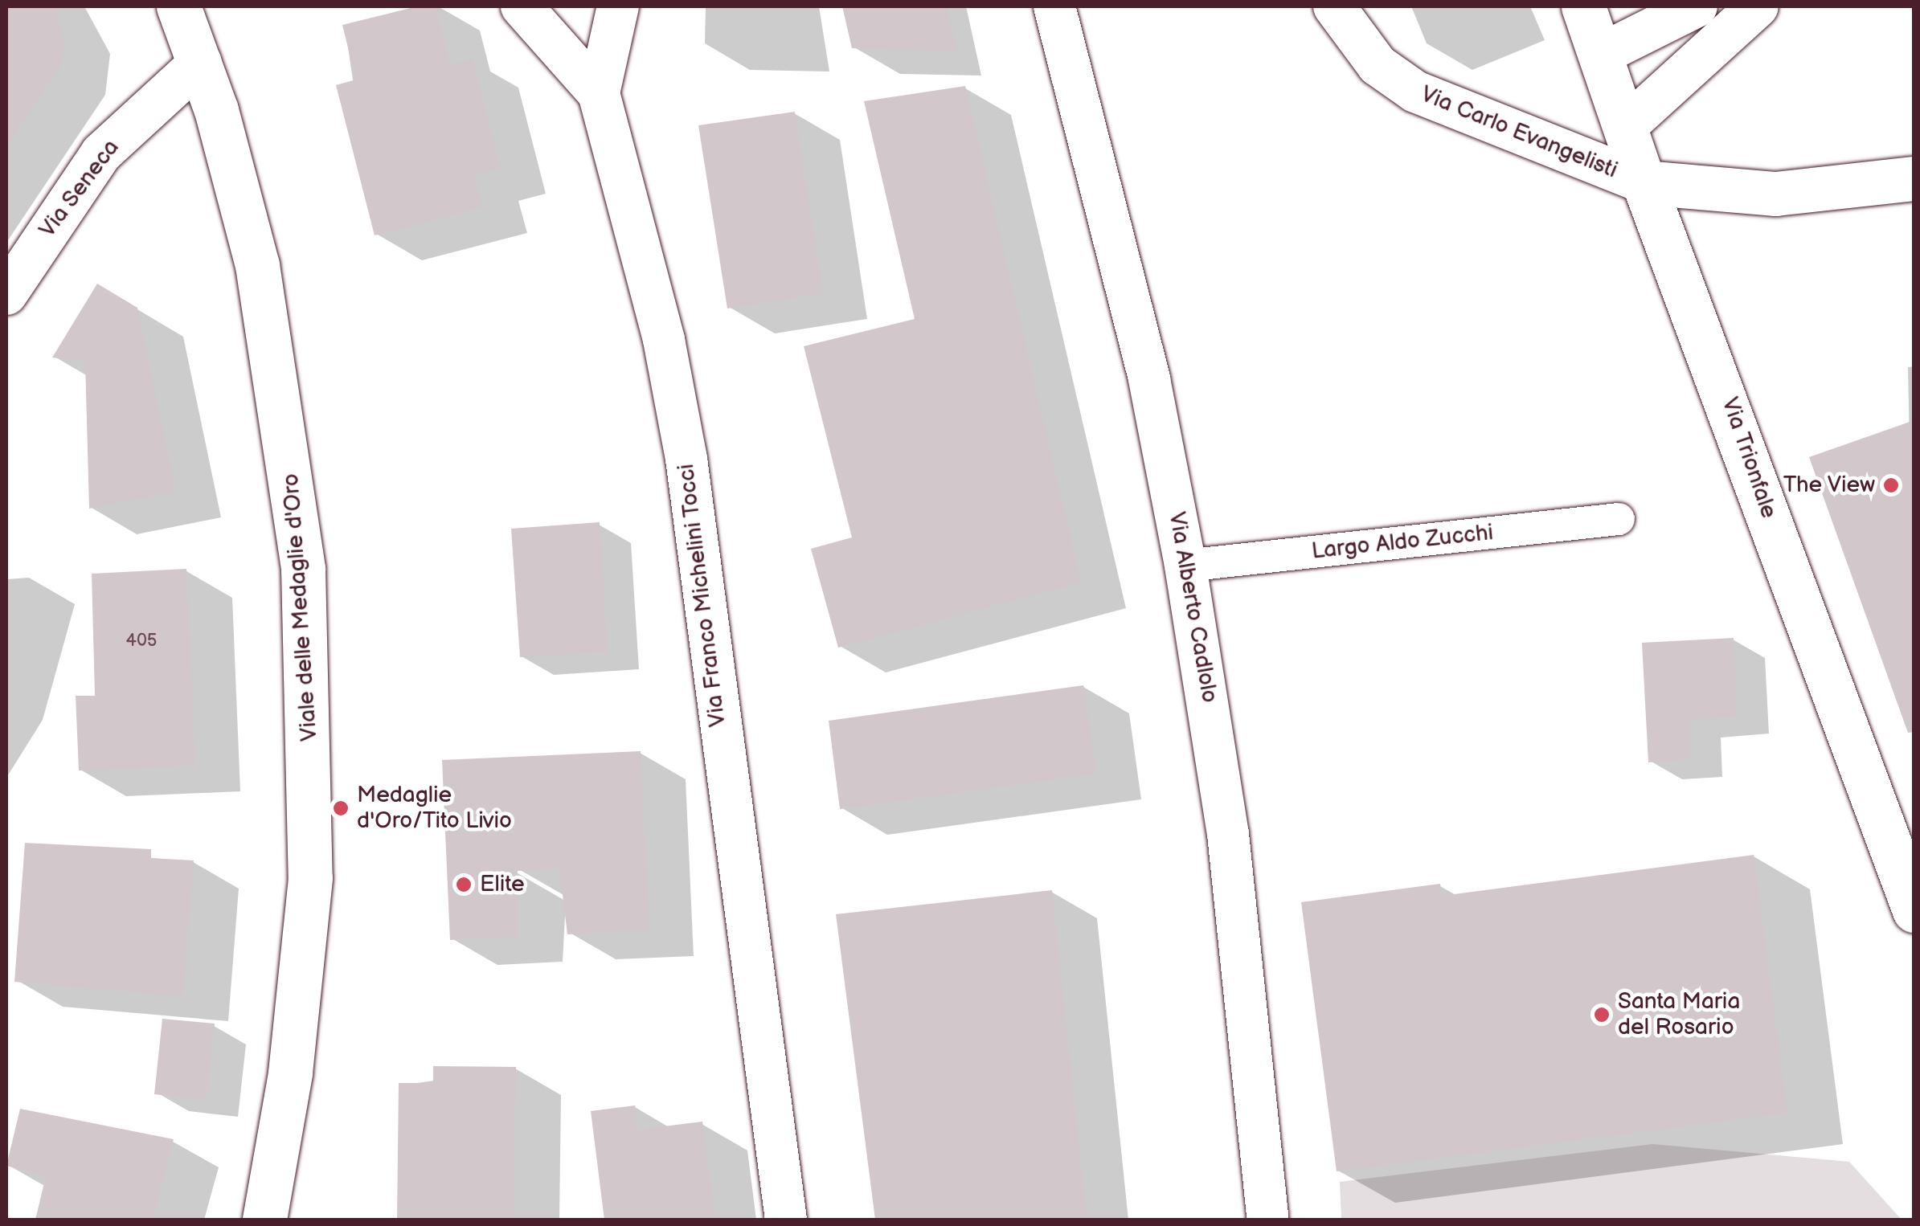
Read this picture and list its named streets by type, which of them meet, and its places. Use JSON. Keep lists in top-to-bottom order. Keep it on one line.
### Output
{"streets":{"main road":["Via Trionfale","Viale delle Medaglie d'Oro"],"street":["Via Carlo Evangelisti","Via Seneca","Largo Aldo Zucchi","Via Franco Michelini Tocci","Via Alberto Cadlolo"]},"crossings":[["Via Carlo Evangelisti","Via Trionfale"],["Via Seneca","Viale delle Medaglie d'Oro"],["Largo Aldo Zucchi","Via Alberto Cadlolo"]],"places":["The View","Medaglie d'Oro/Tito Livio","Elite","Santa Maria del Rosario"],"house_numbers":["405"]}
